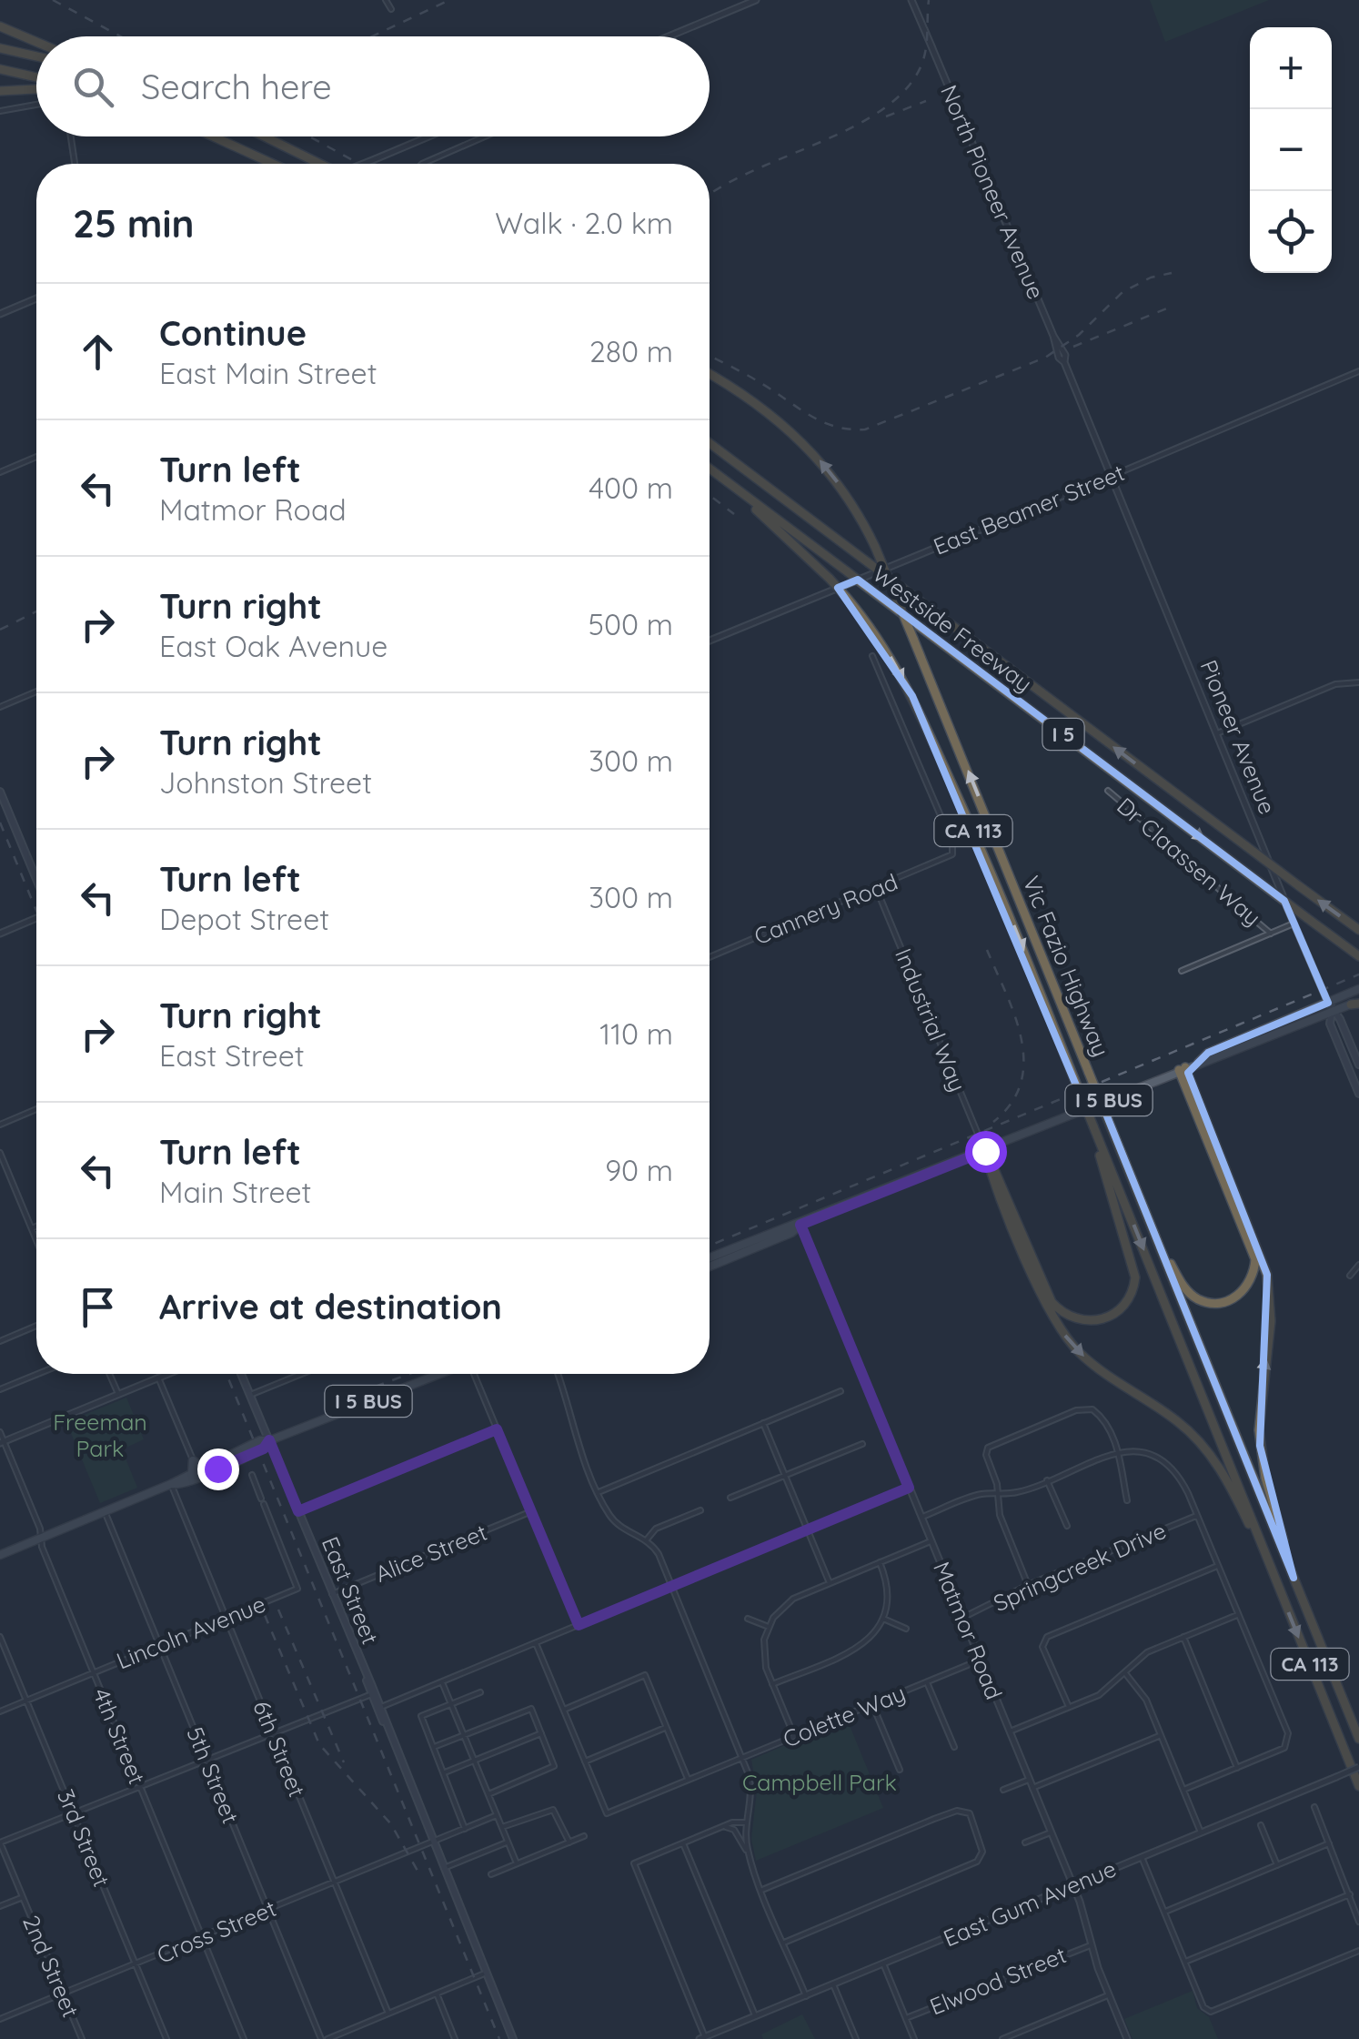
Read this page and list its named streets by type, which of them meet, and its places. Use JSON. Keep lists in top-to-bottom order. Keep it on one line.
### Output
{"streets":{"highway":["Westside Freeway","I 5","CA 113","Vic Fazio Highway"],"main road":["Pioneer Avenue","I 5 BUS","East Street"],"street":["North Pioneer Avenue","East Beamer Street","Dr Claassen Way","Cannery Road","Industrial Way","Alice Street","Springcreek Drive","Matmor Road","Lincoln Avenue","Colette Way","4th Street","6th Street","5th Street","3rd Street","East Gum Avenue","Cross Street","2nd Street","Elwood Street"]},"crossings":[["North Pioneer Avenue","East Beamer Street"],["North Pioneer Avenue","Pioneer Avenue"],["East Beamer Street","Pioneer Avenue"],["Westside Freeway","Vic Fazio Highway"],["Pioneer Avenue","I 5 BUS"],["Cannery Road","Industrial Way"],["Industrial Way","I 5 BUS"],["I 5 BUS","East Street"],["I 5 BUS","Matmor Road"],["I 5 BUS","4th Street"],["I 5 BUS","6th Street"],["I 5 BUS","5th Street"],["Alice Street","East Street"],["Springcreek Drive","Matmor Road"],["East Street","Cross Street"],["Matmor Road","Colette Way"],["Matmor Road","East Gum Avenue"],["Matmor Road","Elwood Street"],["Lincoln Avenue","4th Street"],["Lincoln Avenue","6th Street"],["Lincoln Avenue","5th Street"],["Lincoln Avenue","3rd Street"],["4th Street","Cross Street"],["6th Street","Cross Street"],["5th Street","Cross Street"],["3rd Street","Cross Street"],["Cross Street","2nd Street"]],"parks":["Freeman Park","Campbell Park"],"page":{"map_buttons":["+","−"],"search":"Search here","heading":["25 min","Walk · 2.0 km"],"list":[["Continue","East Main Street","280 m"],["Turn left","Matmor Road","400 m"],["Turn right","East Oak Avenue","500 m"],["Turn right","Johnston Street","300 m"],["Turn left","Depot Street","300 m"],["Turn right","East Street","110 m"],["Turn left","Main Street","90 m"],"Arrive at destination"]}}
